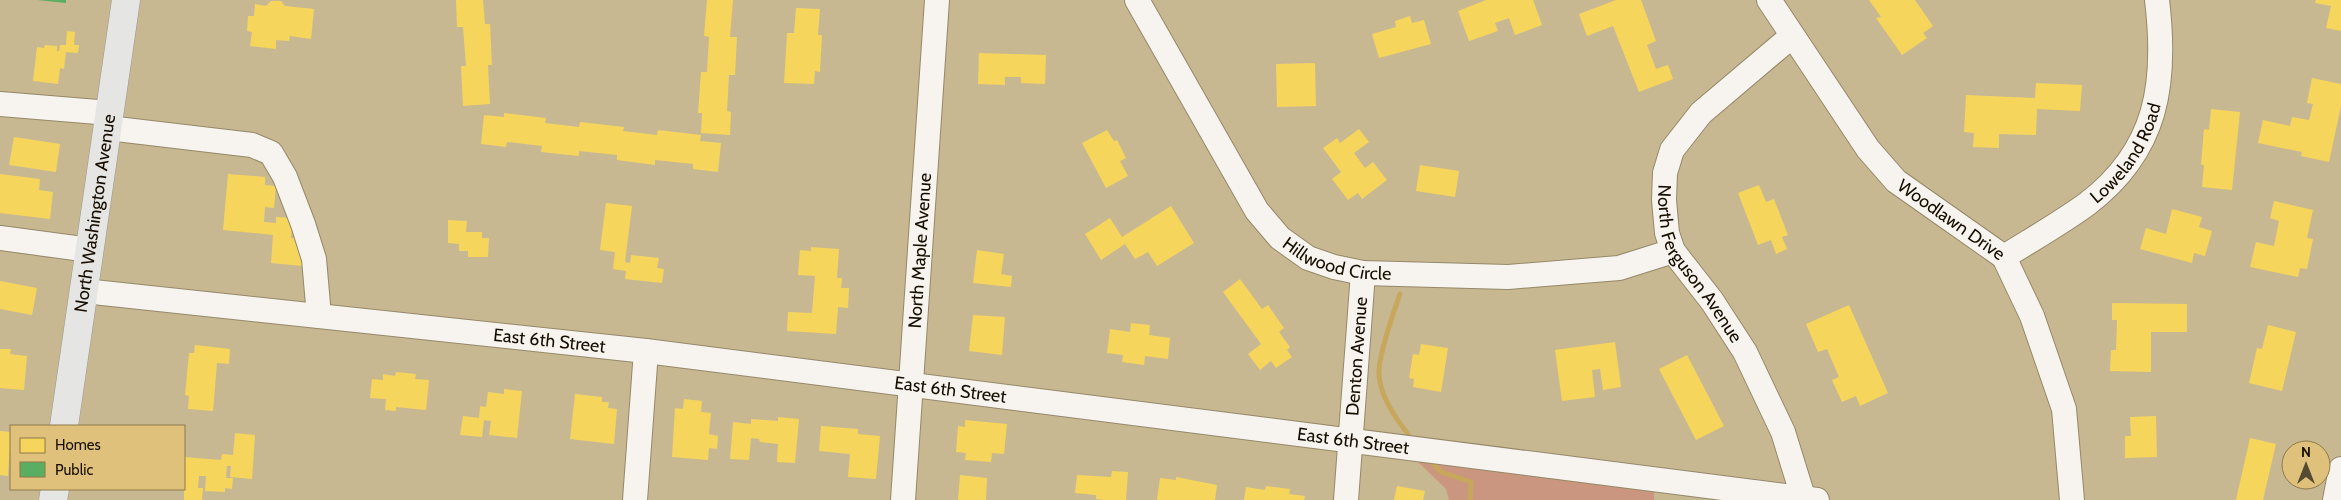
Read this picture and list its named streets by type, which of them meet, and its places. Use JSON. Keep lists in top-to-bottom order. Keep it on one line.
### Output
{"streets":{"main road":["North Washington Avenue"],"street":["Loweland Road","Woodlawn Drive","North Maple Avenue","Hillwood Circle","North Ferguson Avenue","East 6th Street","Denton Avenue"]},"crossings":[["Loweland Road","Woodlawn Drive"],["North Washington Avenue","East 6th Street"],["Woodlawn Drive","North Ferguson Avenue"],["North Maple Avenue","East 6th Street"],["Hillwood Circle","North Ferguson Avenue"],["Hillwood Circle","Denton Avenue"],["North Ferguson Avenue","East 6th Street"],["East 6th Street","Denton Avenue"]],"legend":["Homes","Public"],"north":"top"}
